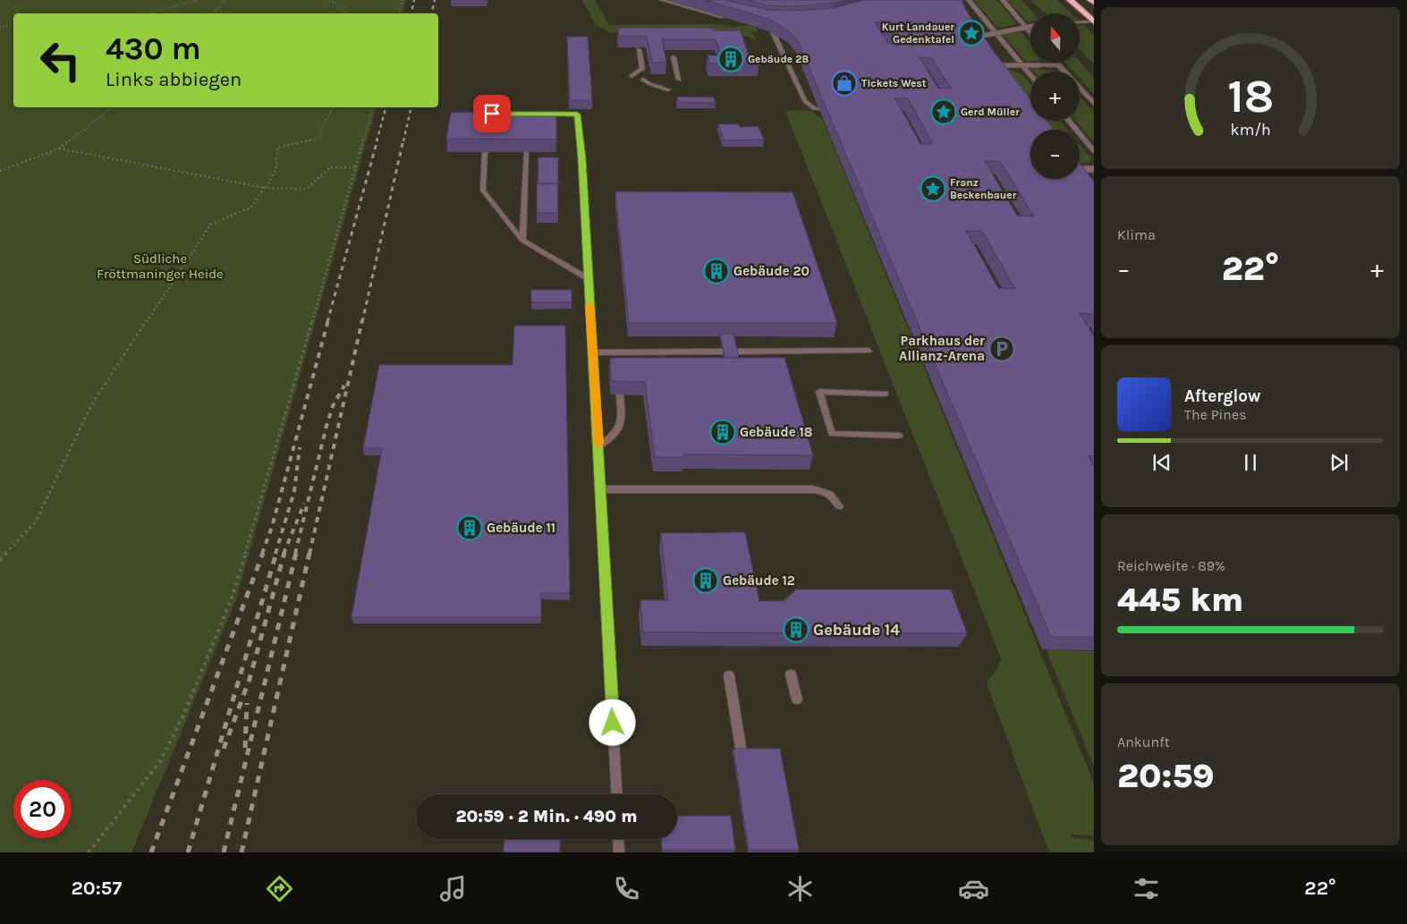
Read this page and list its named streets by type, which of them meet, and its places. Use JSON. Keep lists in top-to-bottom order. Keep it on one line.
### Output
{"parks":["Südliche Fröttmaninger Heide"],"places":{"place":["Kurt Landauer Gedenktafel","Gerd Müller","Franz Beckenbauer"],"building":["Gebäude 28","Gebäude 20","Gebäude 18","Gebäude 11","Gebäude 12","Gebäude 14"],"shop":["Tickets West"],"parking":["Parkhaus der Allianz-Arena"]},"north":"top","page":{"map_buttons":["+","−"],"turn":["430 m","Links abbiegen"],"tile":["Klima",["Reichweite · 89%","445 km"],["Ankunft","20:59"]],"heat":["−","22°","+"],"song":["Afterglow","The Pines"],"limit":"20","trip":"20:59 · 2 Min. · 490 m","tabs":["20:57","22°"],"gauge":["18","km/h"]}}
